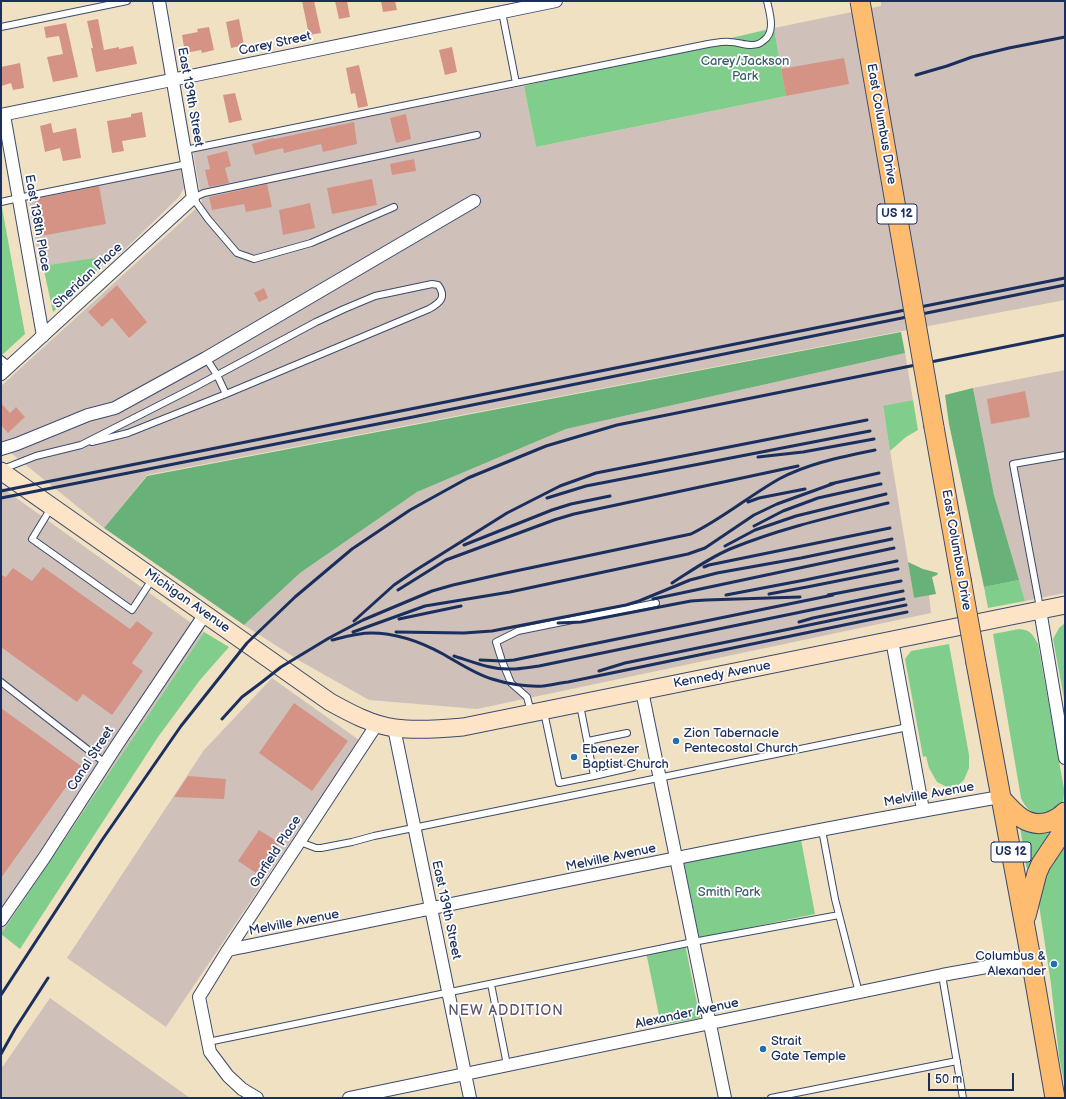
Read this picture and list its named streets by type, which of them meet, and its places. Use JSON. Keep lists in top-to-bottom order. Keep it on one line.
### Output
{"streets":{"main road":["East Columbus Drive","US 12","Michigan Avenue","Kennedy Avenue"],"street":["Carey Street","East 139th Street","East 138th Place","Sheridan Place","Canal Street","Melville Avenue","Garfield Place","Alexander Avenue"]},"crossings":[["Carey Street","East 139th Street"],["Carey Street","East 138th Place"],["East 139th Street","Sheridan Place"],["East 139th Street","Kennedy Avenue"],["East 139th Street","Melville Avenue"],["East 139th Street","Alexander Avenue"],["East Columbus Drive","Melville Avenue"],["East Columbus Drive","Alexander Avenue"],["East 138th Place","Sheridan Place"],["Michigan Avenue","Kennedy Avenue"],["Michigan Avenue","Canal Street"],["Michigan Avenue","Garfield Place"],["Kennedy Avenue","Garfield Place"],["Melville Avenue","Garfield Place"]],"districts":["NEW ADDITION"],"parks":["Carey/Jackson Park","Smith Park"],"places":["Zion Tabernacle Pentecostal Church","Ebenezer Baptist Church","Columbus & Alexander","Strait Gate Temple"],"scale_bar":"50 m"}
